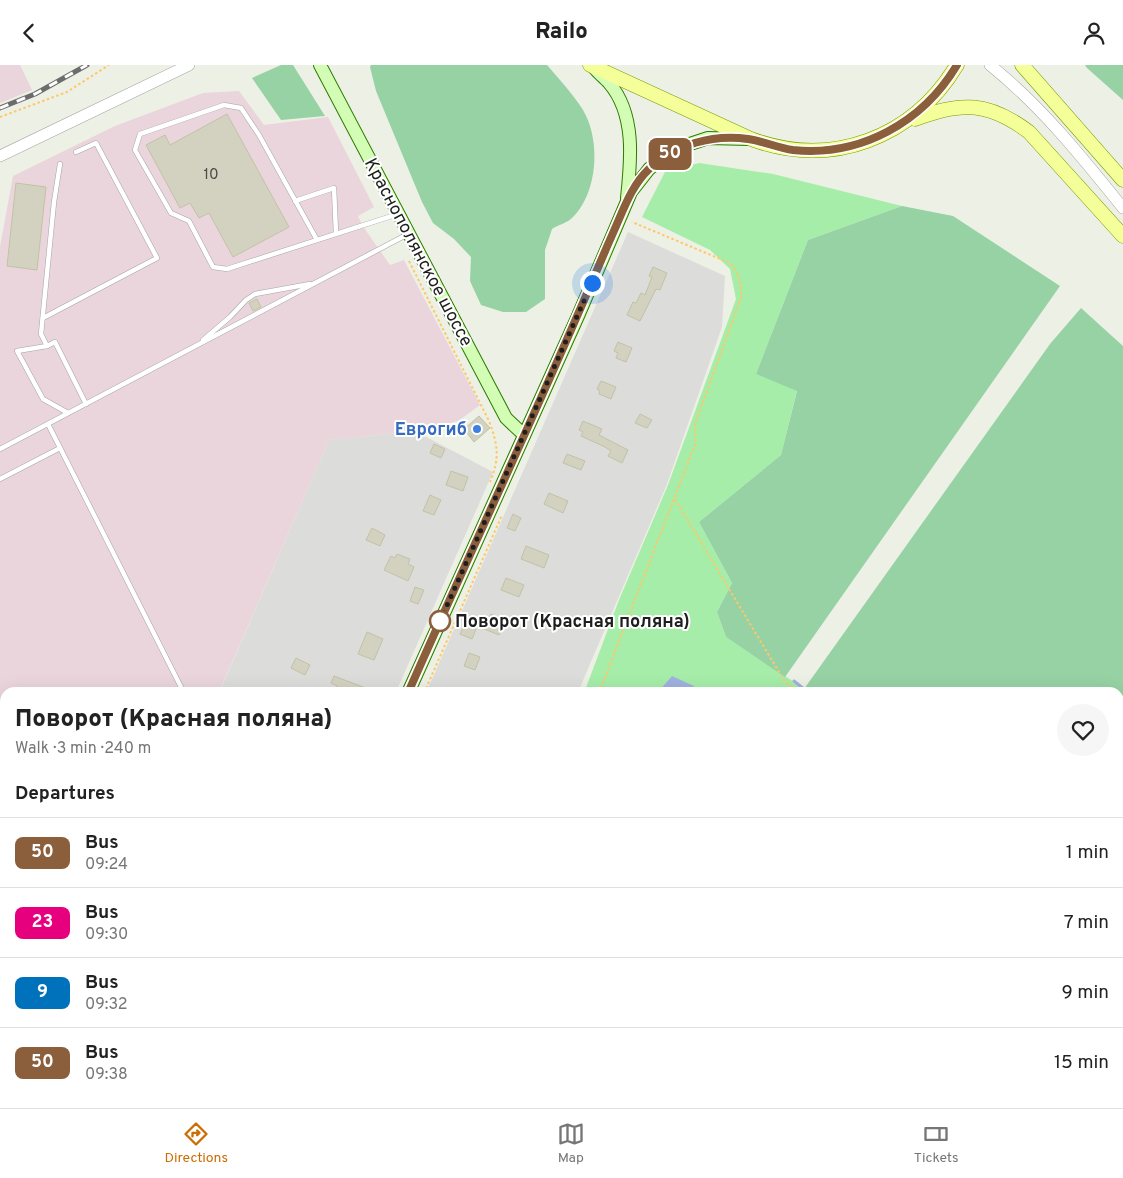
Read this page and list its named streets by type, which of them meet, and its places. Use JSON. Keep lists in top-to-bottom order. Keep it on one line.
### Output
{"streets":{"main road":["Краснополянское шоссе"]},"places":["Еврогиб","Поворот (Красная поляна)"],"lines":["bus line 50"],"house_numbers":["10"],"page":{"header":"Railo","on_map":"50","heading":[["Поворот (Красная поляна)","Walk · 3 min · 240 m"],"Departures"],"list":[{"mark":"50","name":"Bus","note":"09:24","value":"1 min"},{"mark":"23","name":"Bus","note":"09:30","value":"7 min"},{"mark":"9","name":"Bus","note":"09:32","value":"9 min"},{"mark":"50","name":"Bus","note":"09:38","value":"15 min"}],"tabs":["Directions","Map","Tickets"]}}
